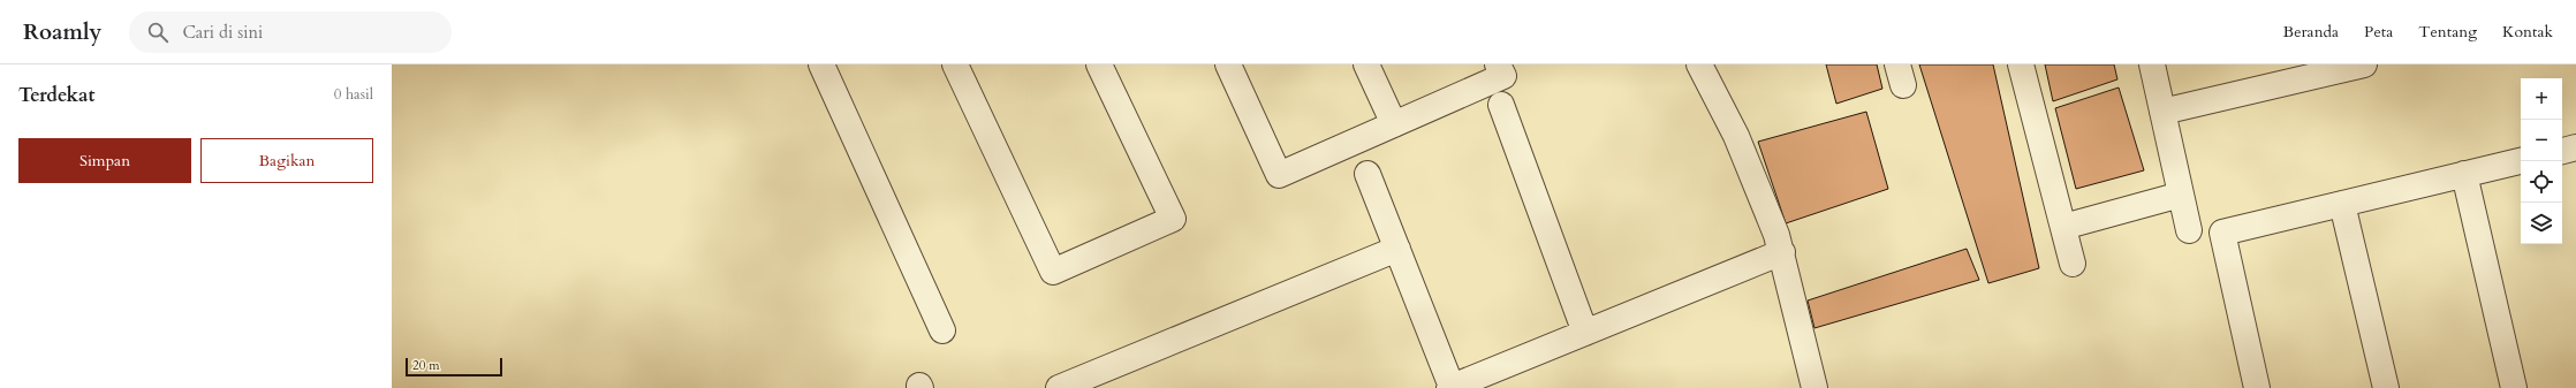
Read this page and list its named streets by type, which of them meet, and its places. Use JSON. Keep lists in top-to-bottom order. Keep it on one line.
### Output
{"scale_bar":"20 m","page":{"header":"Roamly","search":"Cari di sini","nav":["Beranda","Peta","Tentang","Kontak"],"heading":["Terdekat","0 hasil"],"map_buttons":["+","−"],"buttons":["Simpan","Bagikan"],"scale":"20 m"}}
